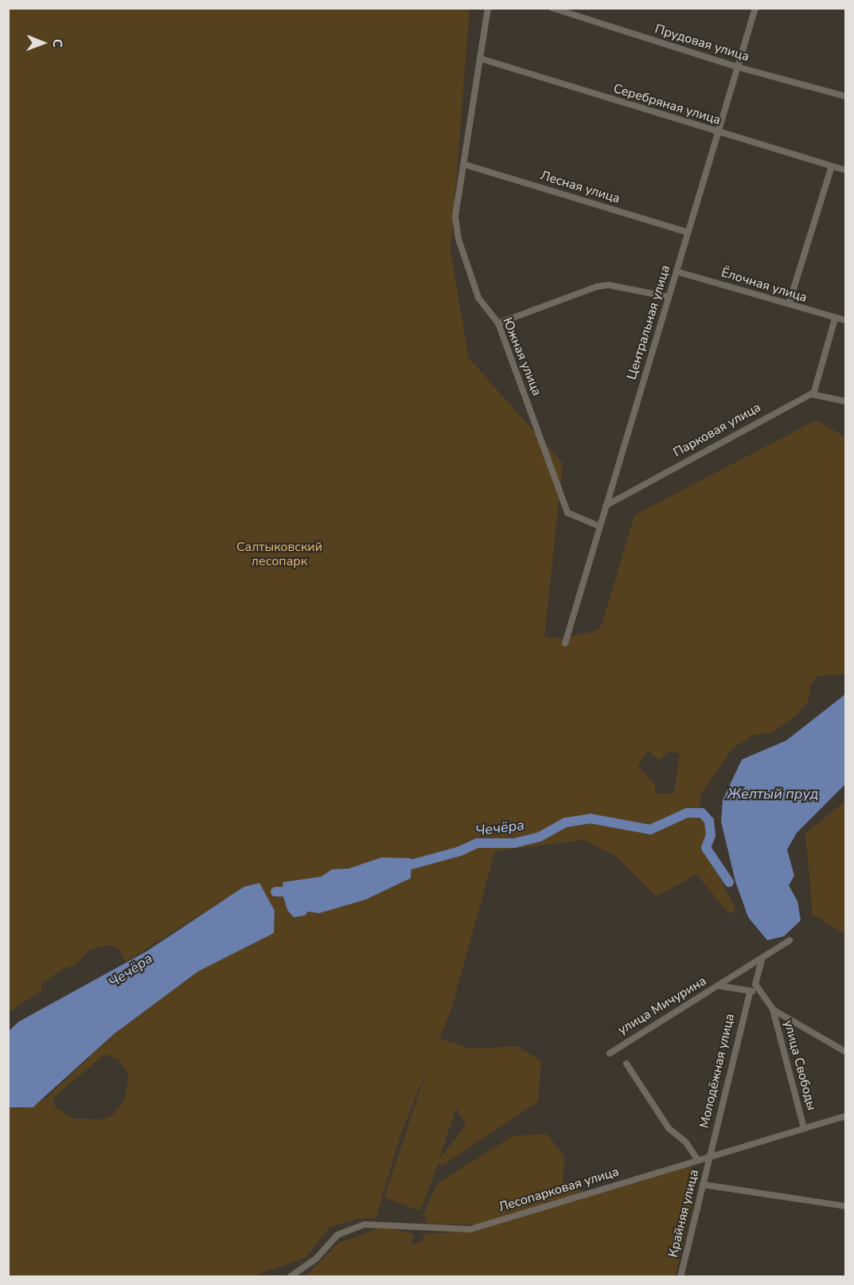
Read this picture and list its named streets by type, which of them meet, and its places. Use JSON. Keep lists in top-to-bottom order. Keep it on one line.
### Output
{"streets":{"street":["Прудовая улица","Серебряная улица","Лесная улица","Ёлочная улица","Центральная улица","Южная улица","Парковая улица","улица Мичурина","улица Свободы","Молодёжная улица","Лесопарковая улица","Крайняя улица"]},"crossings":[["Прудовая улица","Центральная улица"],["Серебряная улица","Центральная улица"],["Серебряная улица","Южная улица"],["Лесная улица","Центральная улица"],["Лесная улица","Южная улица"],["Ёлочная улица","Центральная улица"],["Центральная улица","Южная улица"],["Центральная улица","Парковая улица"],["улица Мичурина","Молодёжная улица"],["улица Свободы","Лесопарковая улица"],["Молодёжная улица","Лесопарковая улица"],["Молодёжная улица","Крайняя улица"],["Лесопарковая улица","Крайняя улица"]],"water":["Желтый пруд","Чечёра"],"parks":["Салтыковский лесопарк"],"north":"right"}
